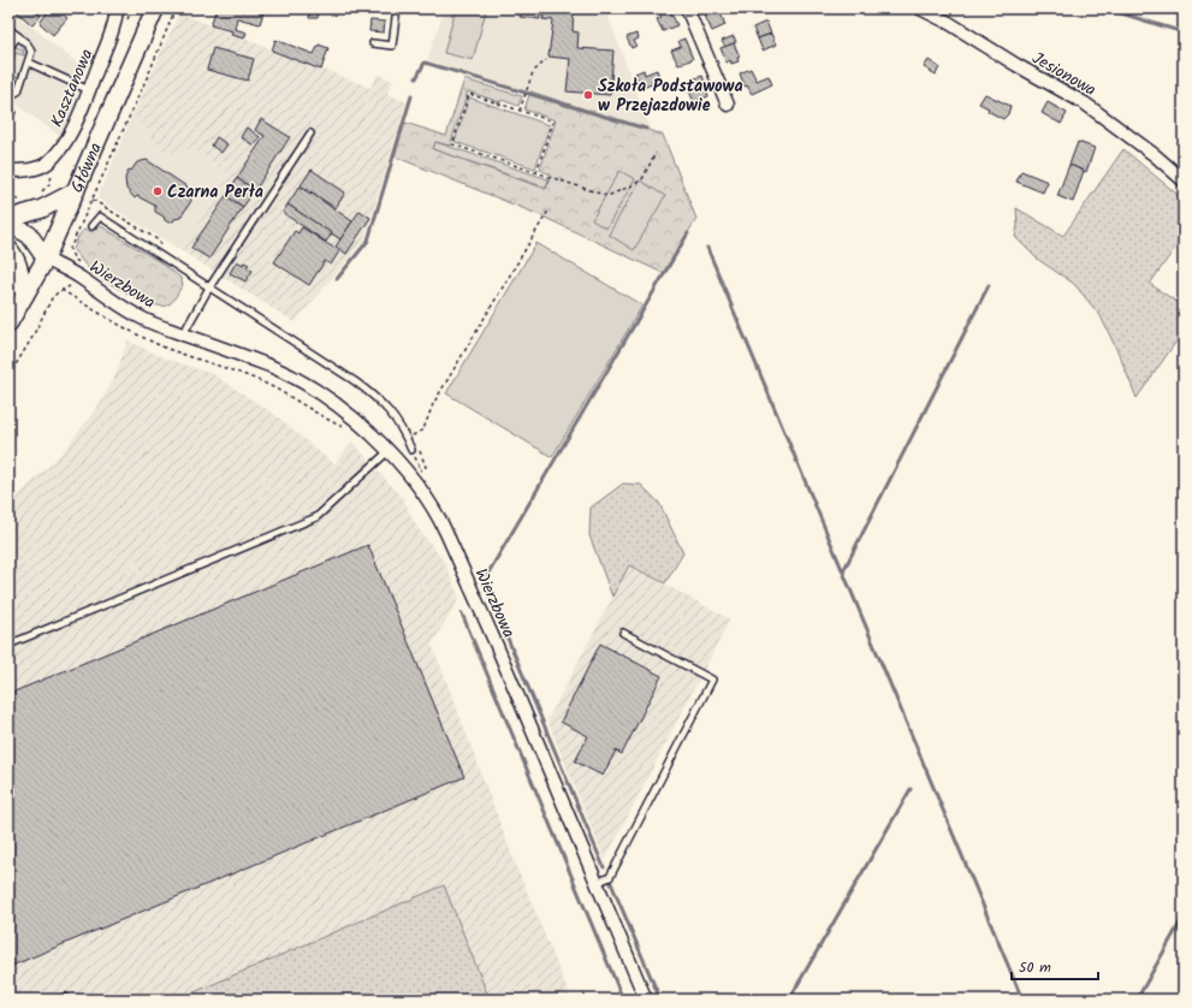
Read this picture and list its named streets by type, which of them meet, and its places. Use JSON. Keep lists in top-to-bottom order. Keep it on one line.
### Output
{"streets":{"main road":["Główna"],"street":["Jesionowa","Kasztanowa","Wierzbowa"]},"crossings":[["Główna","Wierzbowa"]],"places":["Szkoła Podstawowa w Przejazdowie","Czarna Perła"],"scale_bar":"50 m"}
